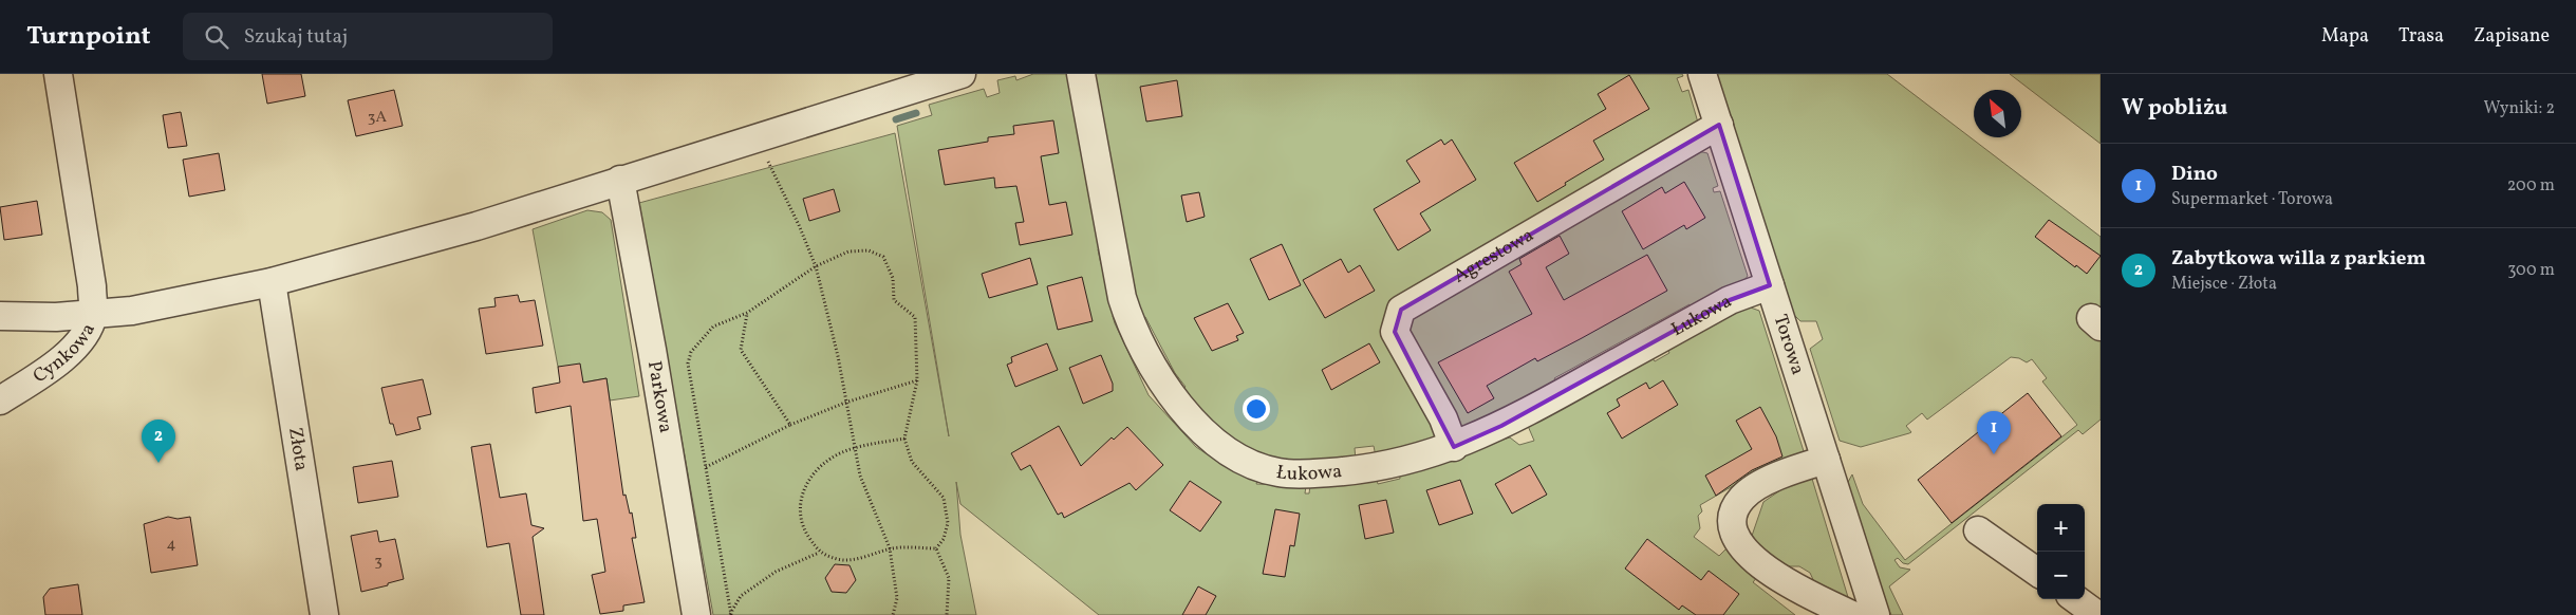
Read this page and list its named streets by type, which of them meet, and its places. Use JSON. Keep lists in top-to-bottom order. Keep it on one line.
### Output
{"streets":{"street":["Agrestowa","Łukowa","Torowa","Cynkowa","Parkowa","Złota"]},"crossings":[["Agrestowa","Łukowa"],["Agrestowa","Torowa"],["Łukowa","Torowa"]],"house_numbers":["3A","4","3"],"north":"top left","page":{"header":"Turnpoint","search":"Szukaj tutaj","nav":["Mapa","Trasa","Zapisane"],"heading":["W pobliżu","Wyniki: 2"],"list":[{"mark":"1","name":"Dino","note":"Supermarket · Torowa","value":"200 m"},{"mark":"2","name":"Zabytkowa willa z parkiem","note":"Miejsce · Złota","value":"300 m"}],"pins":["1","2"],"map_buttons":["+","−"]}}
